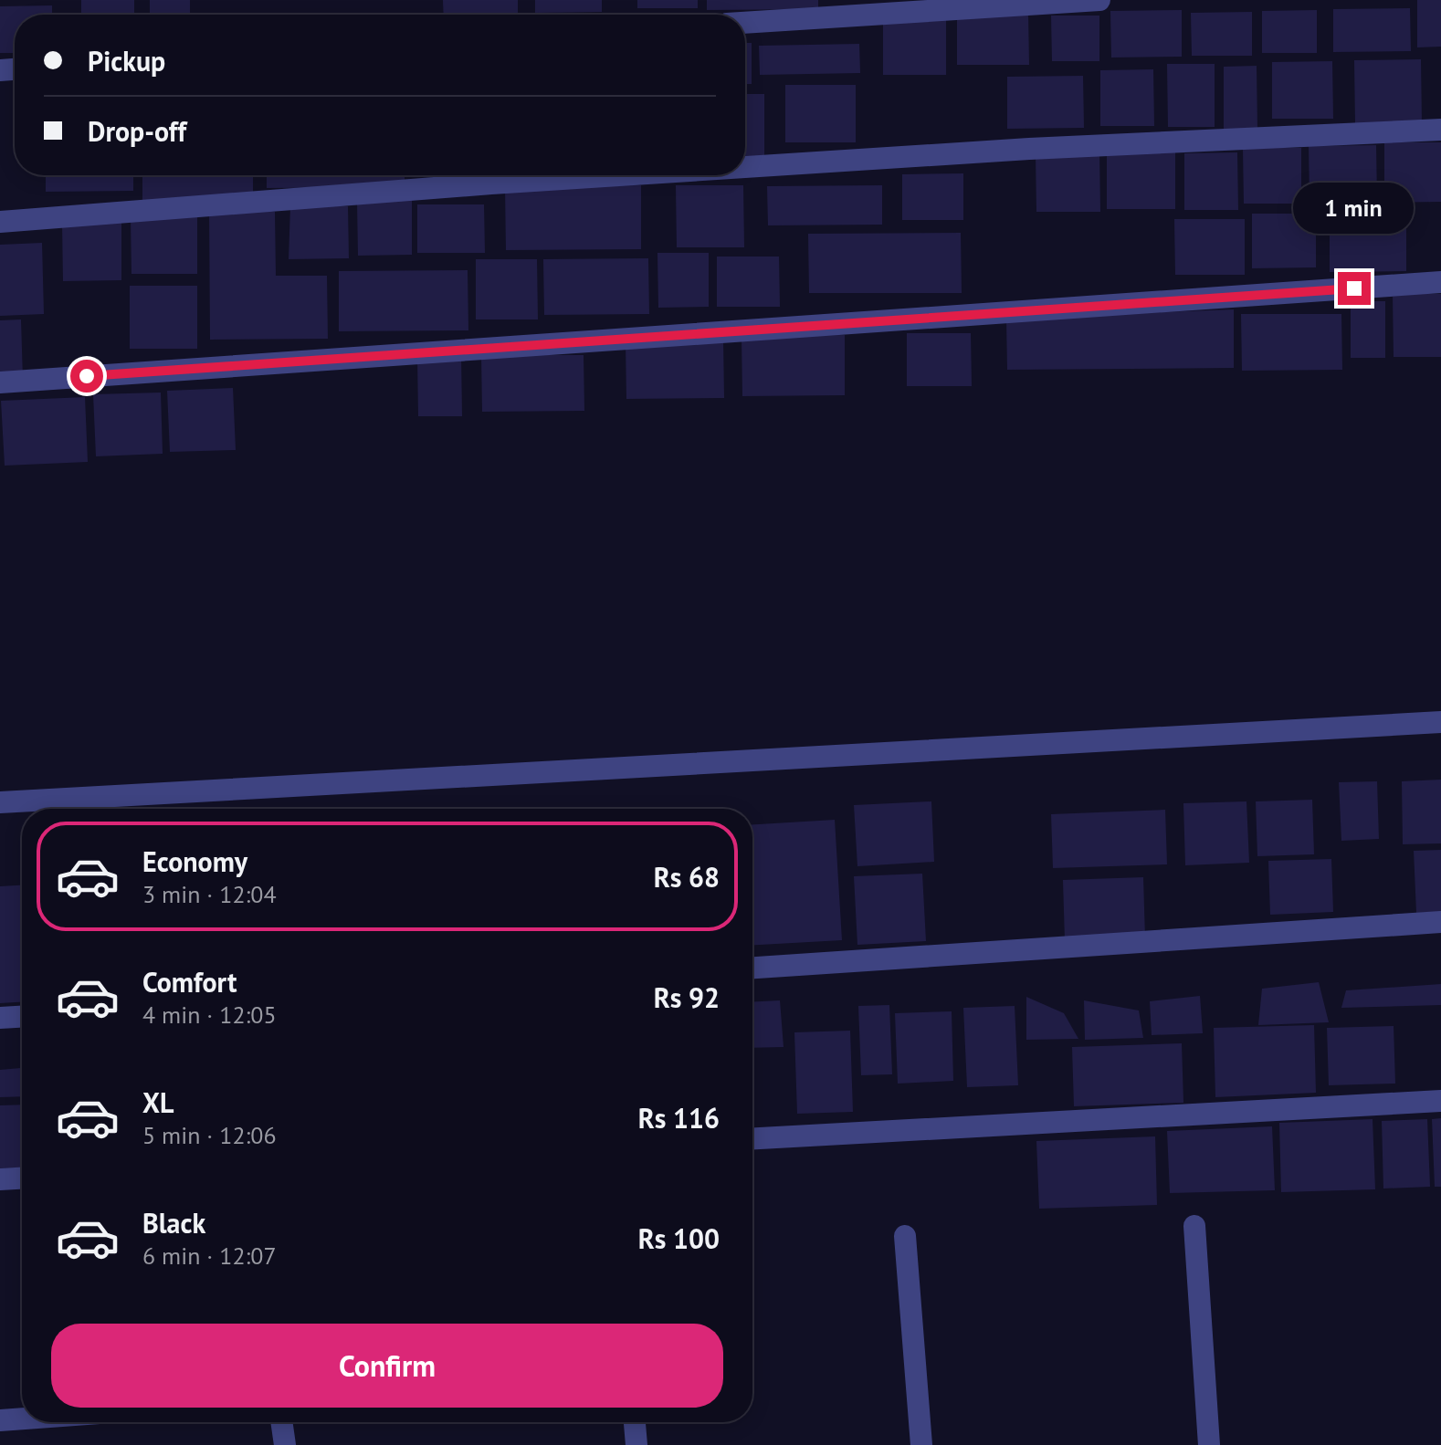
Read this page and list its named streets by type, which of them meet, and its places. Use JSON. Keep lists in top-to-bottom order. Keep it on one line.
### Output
{"page":{"banner":["Pickup","Drop-off"],"bubble":"1 min","list":[{"name":"Economy","note":"3 min · 12:04","value":"Rs 68"},{"name":"Comfort","note":"4 min · 12:05","value":"Rs 92"},{"name":"XL","note":"5 min · 12:06","value":"Rs 116"},{"name":"Black","note":"6 min · 12:07","value":"Rs 100"}],"buttons":"Confirm"}}
